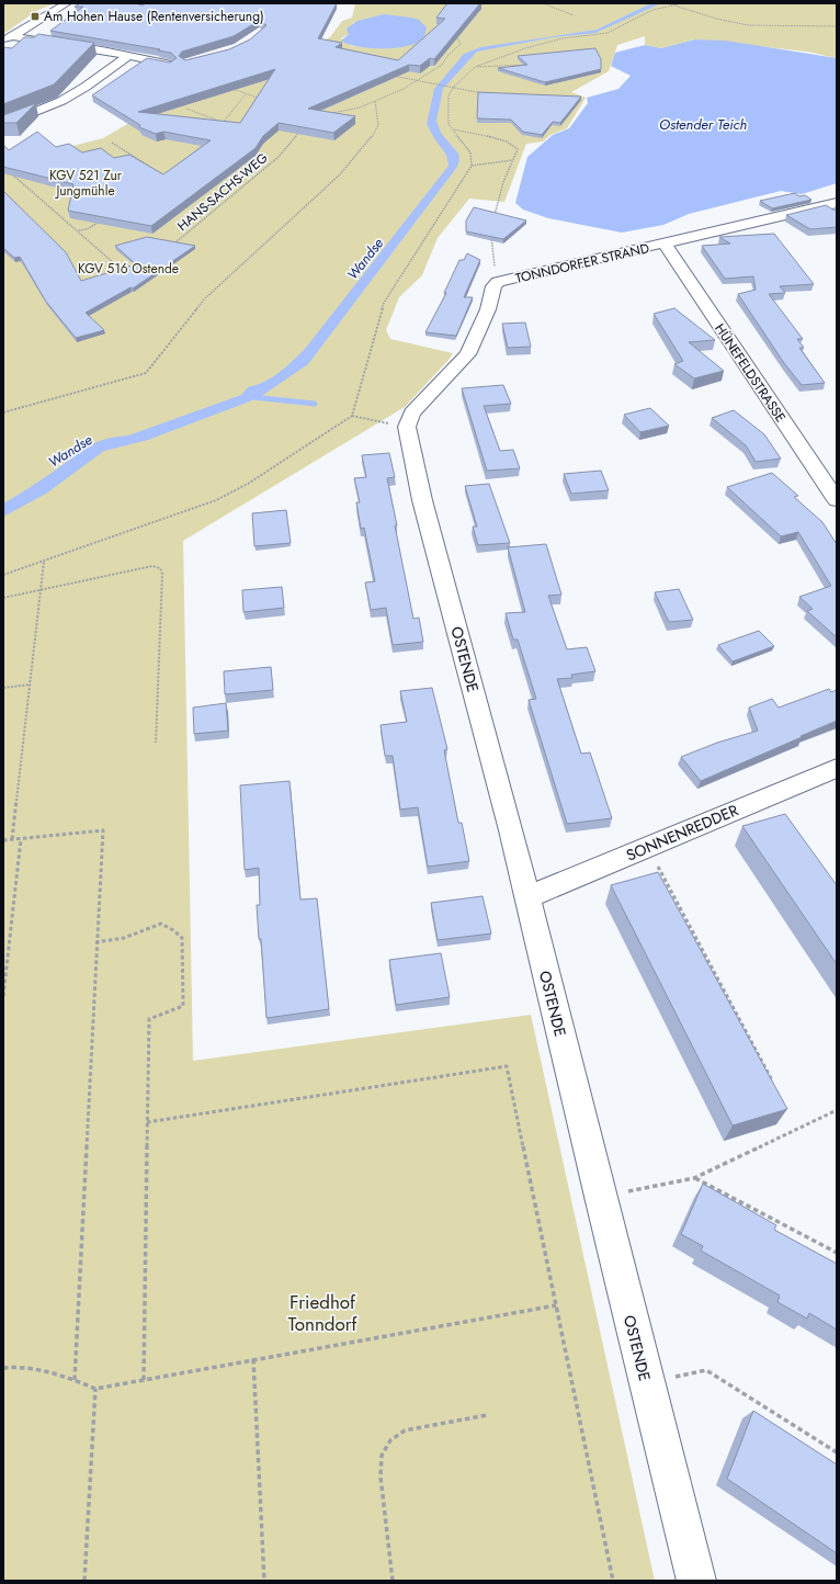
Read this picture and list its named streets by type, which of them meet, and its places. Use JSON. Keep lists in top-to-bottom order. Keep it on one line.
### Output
{"streets":{"street":["TONNDORFER STRAND","HÜNEFELDSTRASSE","OSTENDE","SONNENREDDER"],"path":["HANS-SACHS-WEG"]},"crossings":[["TONNDORFER STRAND","HÜNEFELDSTRASSE"],["TONNDORFER STRAND","OSTENDE"],["OSTENDE","SONNENREDDER"]],"water":["Ostender Teich","Wandse"],"parks":["KGV 521 Zur Jungmühle","KGV 516 Ostende","Friedhof Tonndorf"],"places":{"transit":["Am Hohen Hause (Rentenversicherung)"]}}
